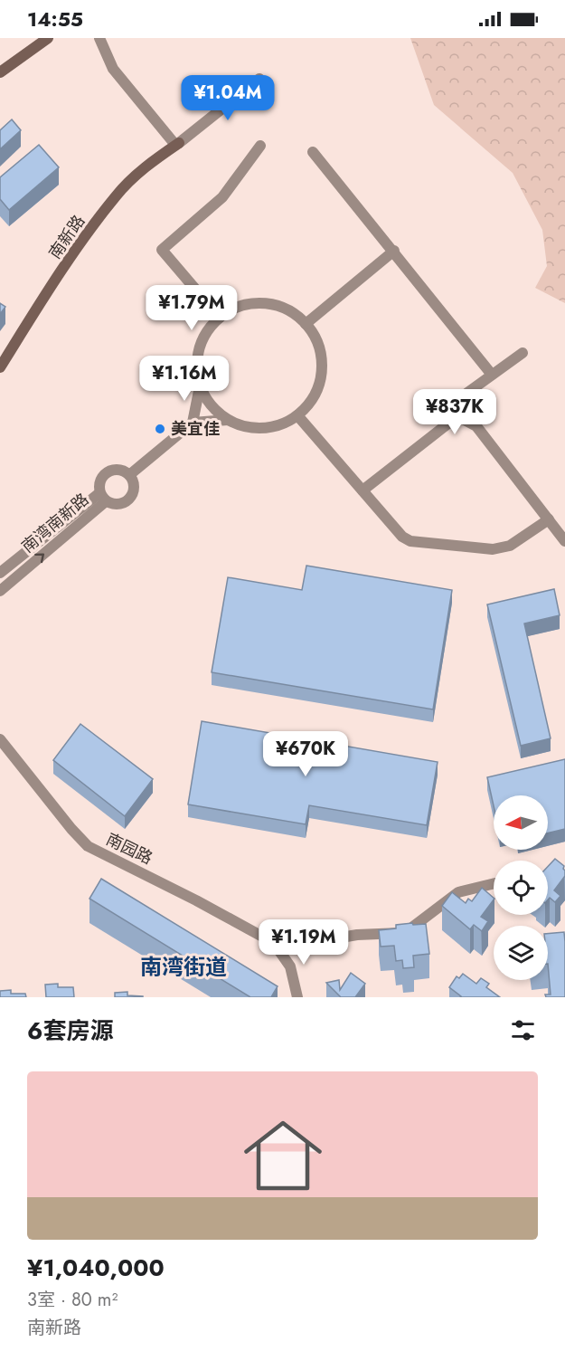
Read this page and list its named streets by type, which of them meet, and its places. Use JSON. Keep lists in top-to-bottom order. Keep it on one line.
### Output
{"streets":{"street":["南新路","南湾南新路","南园路"]},"districts":["南湾街道"],"places":["美宜佳"],"north":"left","page":{"status":"14:55","price":["¥1.04M","¥1.79M","¥1.16M","¥837K","¥670K","¥1.19M"],"heading":"6套房源","list":[{"name":"¥1,040,000","note":"3室 · 80 m² · 南新路"}]}}
